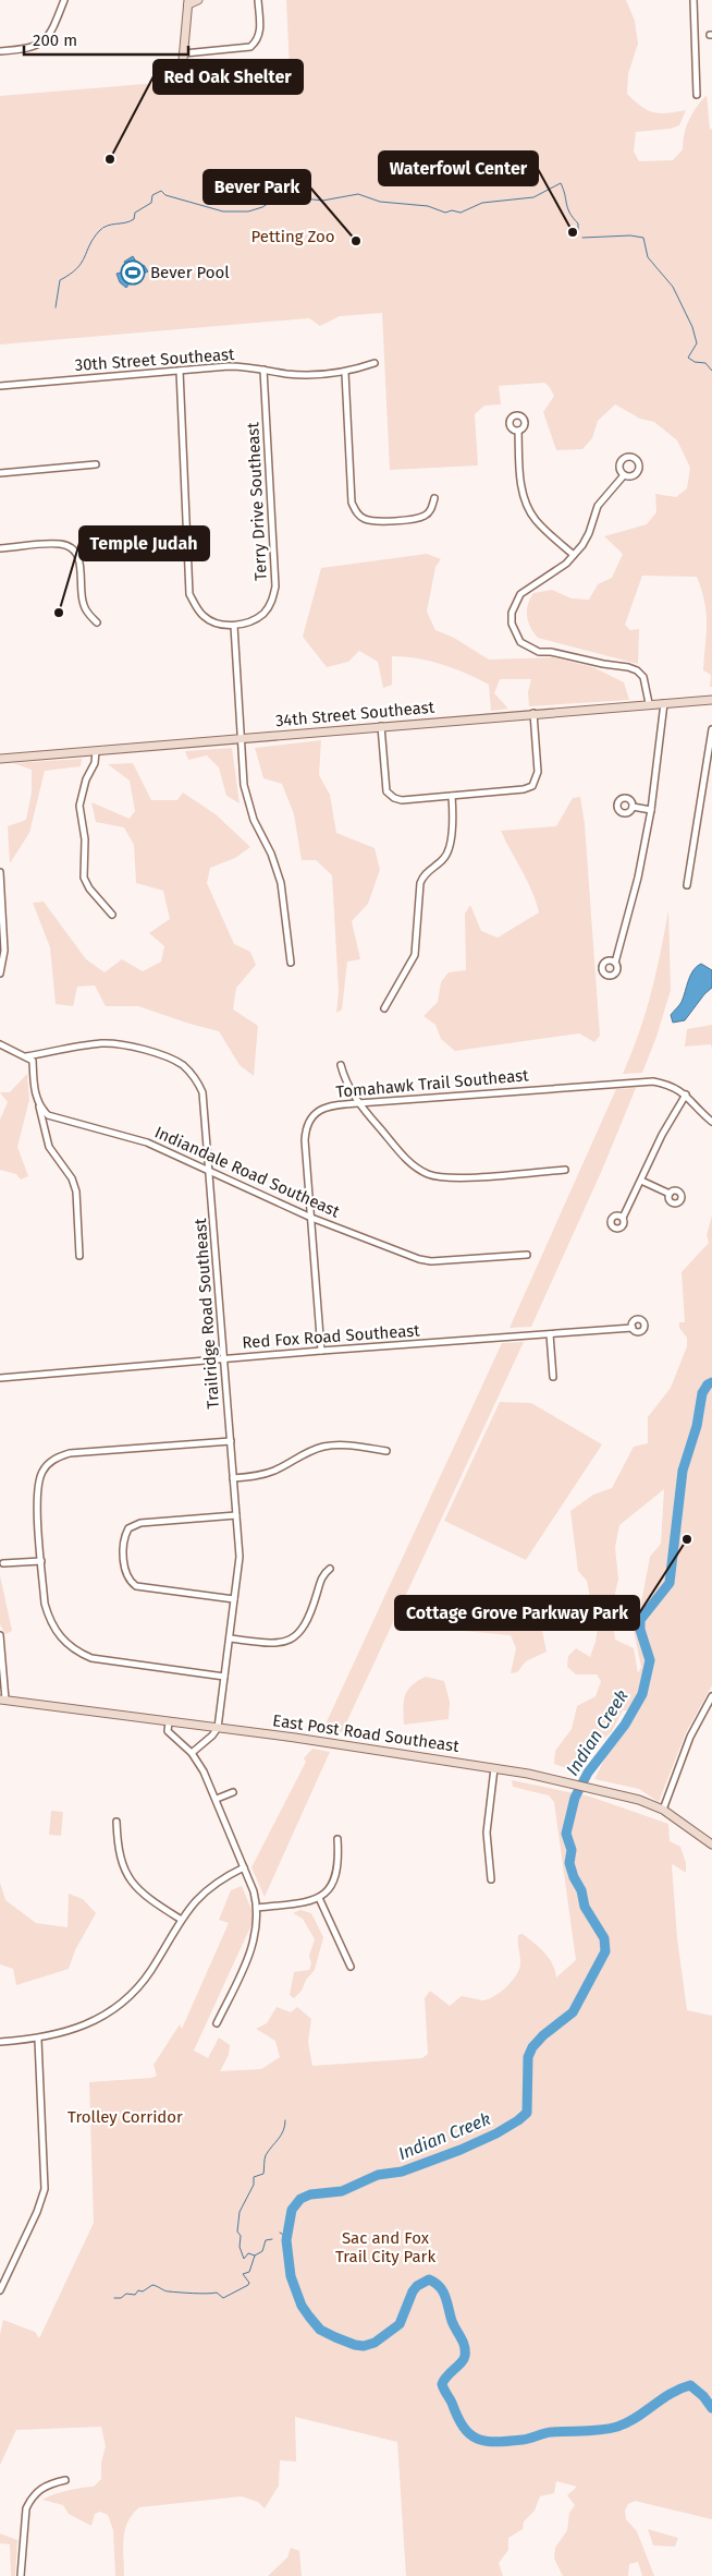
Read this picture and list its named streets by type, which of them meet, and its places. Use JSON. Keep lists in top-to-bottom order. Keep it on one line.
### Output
{"streets":{"street":["30th Street Southeast","Terry Drive Southeast","34th Street Southeast","Tomahawk Trail Southeast","Indiandale Road Southeast","Trailridge Road Southeast","Red Fox Road Southeast","East Post Road Southeast"]},"crossings":[["30th Street Southeast","Terry Drive Southeast"],["Tomahawk Trail Southeast","Indiandale Road Southeast"],["Tomahawk Trail Southeast","Red Fox Road Southeast"],["Indiandale Road Southeast","Trailridge Road Southeast"],["Trailridge Road Southeast","Red Fox Road Southeast"],["Trailridge Road Southeast","East Post Road Southeast"]],"water":["Indian Creek"],"parks":["Petting Zoo","Trolley Corridor","Sac and Fox Trail City Park"],"places":{"other":["Red Oak Shelter","Waterfowl Center","Bever Park","Temple Judah","Cottage Grove Parkway Park"],"sports":["Bever Pool"]},"scale_bar":"200 m"}
